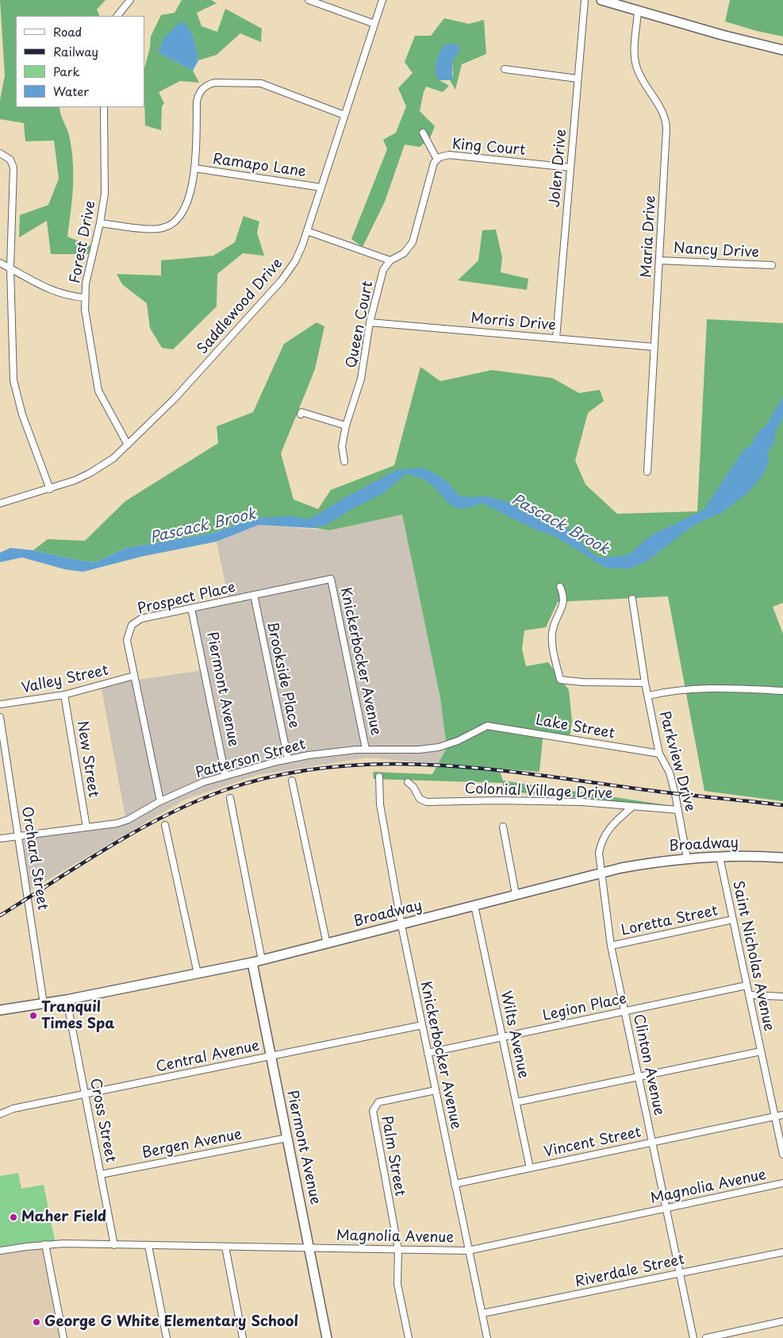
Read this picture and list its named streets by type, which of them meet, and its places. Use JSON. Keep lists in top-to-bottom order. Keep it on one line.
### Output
{"streets":{"street":["King Court","Ramapo Lane","Jolen Drive","Maria Drive","Forest Drive","Nancy Drive","Saddlewood Drive","Morris Drive","Queen Court","Prospect Place","Knickerbocker Avenue","Brookside Place","Valley Street","Piermont Avenue","Lake Street","New Street","Patterson Street","Parkview Drive","Colonial Village Drive","Broadway","Orchard Street","Loretta Street","Saint Nicholas Avenue","Legion Place","Wilts Avenue","Central Avenue","Clinton Avenue","Cross Street","Vincent Street","Bergen Avenue","Palm Street","Magnolia Avenue","Riverdale Street"]},"crossings":[["King Court","Jolen Drive"],["King Court","Queen Court"],["Ramapo Lane","Saddlewood Drive"],["Jolen Drive","Morris Drive"],["Maria Drive","Nancy Drive"],["Maria Drive","Morris Drive"],["Forest Drive","Saddlewood Drive"],["Morris Drive","Queen Court"],["Prospect Place","Knickerbocker Avenue"],["Prospect Place","Brookside Place"],["Prospect Place","Valley Street"],["Prospect Place","Piermont Avenue"],["Prospect Place","Patterson Street"],["Knickerbocker Avenue","Patterson Street"],["Knickerbocker Avenue","Broadway"],["Knickerbocker Avenue","Legion Place"],["Knickerbocker Avenue","Central Avenue"],["Knickerbocker Avenue","Vincent Street"],["Knickerbocker Avenue","Palm Street"],["Knickerbocker Avenue","Magnolia Avenue"],["Knickerbocker Avenue","Riverdale Street"],["Brookside Place","Patterson Street"],["Valley Street","New Street"],["Piermont Avenue","Patterson Street"],["Piermont Avenue","Broadway"],["Piermont Avenue","Central Avenue"],["Piermont Avenue","Bergen Avenue"],["Piermont Avenue","Magnolia Avenue"],["Lake Street","Patterson Street"],["Lake Street","Parkview Drive"],["New Street","Patterson Street"],["Patterson Street","Orchard Street"],["Parkview Drive","Colonial Village Drive"],["Parkview Drive","Broadway"],["Colonial Village Drive","Clinton Avenue"],["Broadway","Orchard Street"],["Broadway","Saint Nicholas Avenue"],["Broadway","Wilts Avenue"],["Broadway","Clinton Avenue"],["Broadway","Cross Street"],["Loretta Street","Saint Nicholas Avenue"],["Loretta Street","Clinton Avenue"],["Saint Nicholas Avenue","Legion Place"],["Saint Nicholas Avenue","Vincent Street"],["Legion Place","Wilts Avenue"],["Legion Place","Clinton Avenue"],["Wilts Avenue","Vincent Street"],["Central Avenue","Cross Street"],["Clinton Avenue","Vincent Street"],["Clinton Avenue","Magnolia Avenue"],["Clinton Avenue","Riverdale Street"],["Cross Street","Bergen Avenue"],["Cross Street","Magnolia Avenue"],["Palm Street","Magnolia Avenue"]],"water":["Pascack Brook"],"places":["Tranquil Times Spa","Maher Field","George G White Elementary School"],"legend":["Road","Railway","Park","Water"]}
